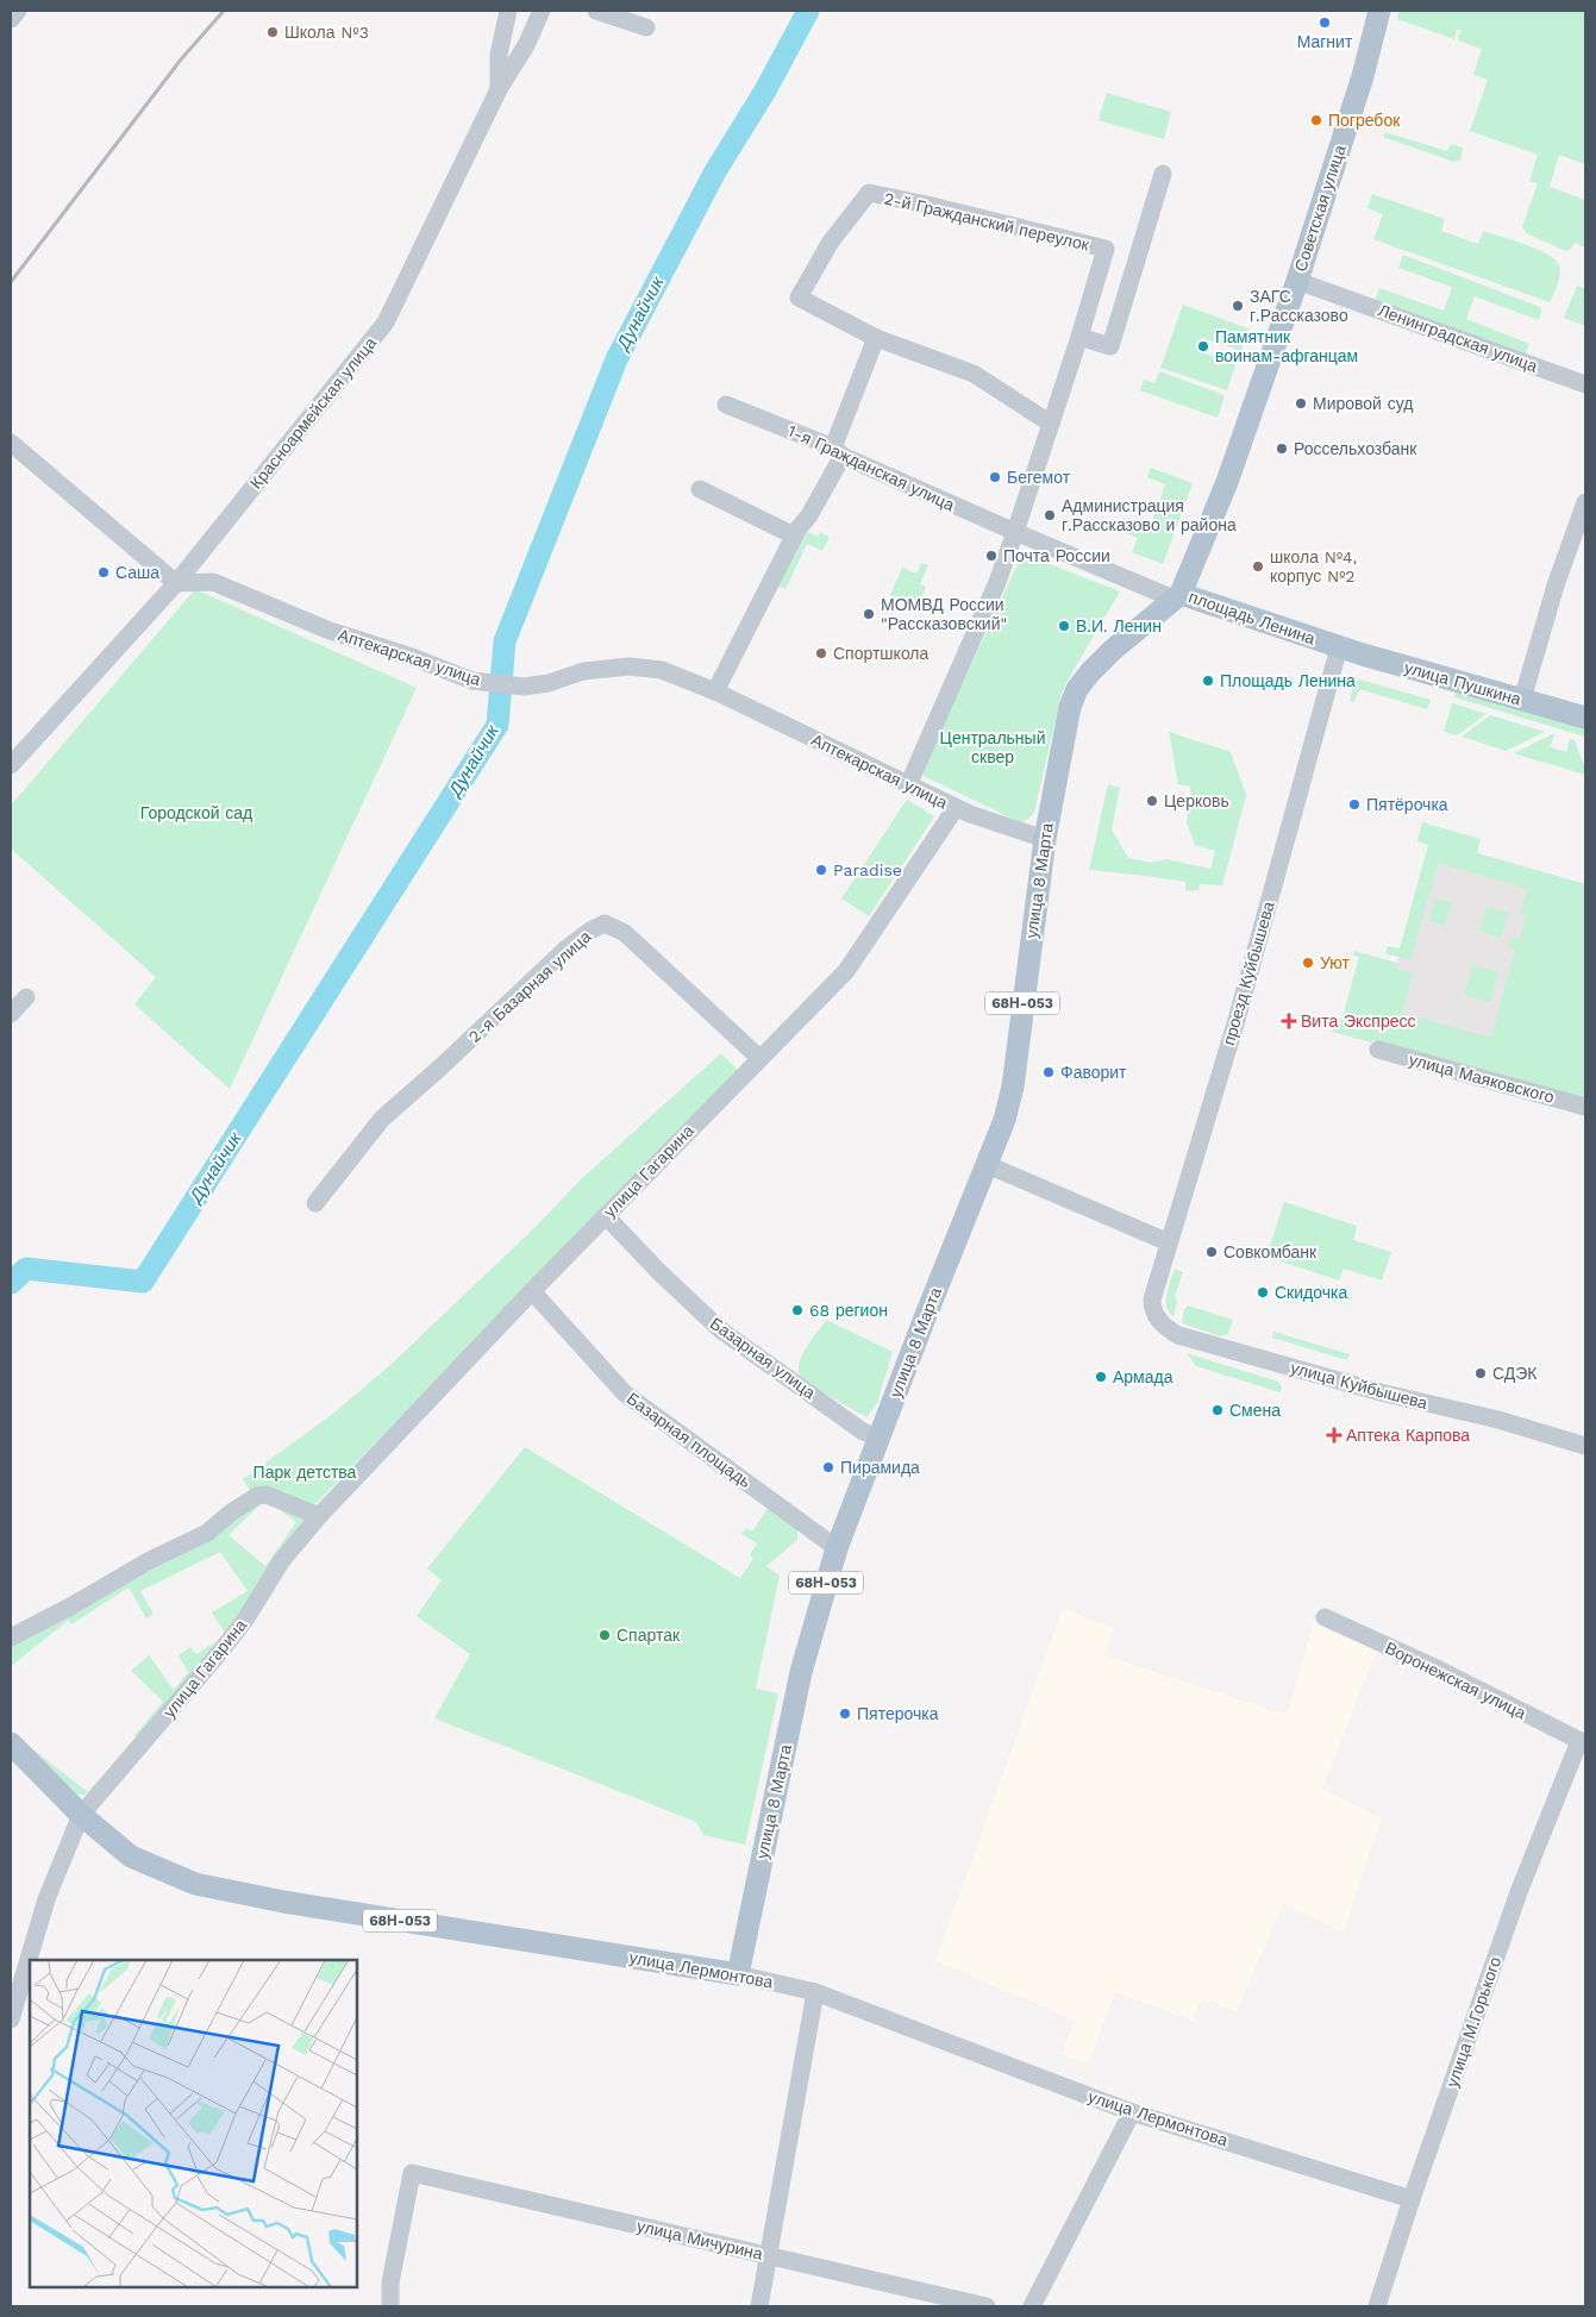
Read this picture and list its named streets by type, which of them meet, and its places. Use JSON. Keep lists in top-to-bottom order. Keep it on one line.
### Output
{"streets":{"main road":["Советская улица","площадь Ленина","улица Пушкина","улица 8 Марта","68Н-053","улица Лермонтова"],"street":["2-й Гражданский переулок","Ленинградская улица","Красноармейская улица","1-я Гражданская улица","Аптекарская улица","проезд Куйбышева","2-я Базарная улица","улица Маяковского","улица Гагарина","Базарная улица","улица Куйбышева","Базарная площадь","Воронежская улица","улица М.Горького","улица Мичурина"]},"crossings":[["Советская улица","Ленинградская улица"],["Советская улица","1-я Гражданская улица"],["Советская улица","площадь Ленина"],["Красноармейская улица","Аптекарская улица"],["1-я Гражданская улица","площадь Ленина"],["площадь Ленина","улица Пушкина"],["площадь Ленина","улица 8 Марта"],["площадь Ленина","проезд Куйбышева"],["Аптекарская улица","улица 8 Марта"],["Аптекарская улица","улица Гагарина"],["улица Пушкина","проезд Куйбышева"],["улица 8 Марта","Базарная улица"],["улица 8 Марта","Базарная площадь"],["улица 8 Марта","улица Лермонтова"],["проезд Куйбышева","улица Куйбышева"],["2-я Базарная улица","улица Гагарина"],["улица Гагарина","Базарная улица"],["улица Гагарина","Базарная площадь"],["улица Гагарина","улица Лермонтова"],["Воронежская улица","улица М.Горького"],["улица Лермонтова","улица М.Горького"]],"water":["Дунайчик"],"parks":["Центральный сквер","Городской сад","Парк детства"],"places":{"other":["Магнит","Школа №3","Погребок","ЗАГС г.Рассказово","Памятник воинам-афганцам","Мировой суд","Россельхозбанк","Бегемот","Администрация г.Рассказово и района","Почта России","школа №4, корпус №2","Саша","МОМВД России \"Рассказовский\"","В.И. Ленин","Спортшкола","Площадь Ленина","Церковь","Пятёрочка","Paradise","Уют","Фаворит","Совкомбанк","Скидочка","68 регион","СДЭК","Армада","Смена","Пирамида","Спартак","Пятерочка"],"health":["Вита Экспресс","Аптека Карпова"]}}
